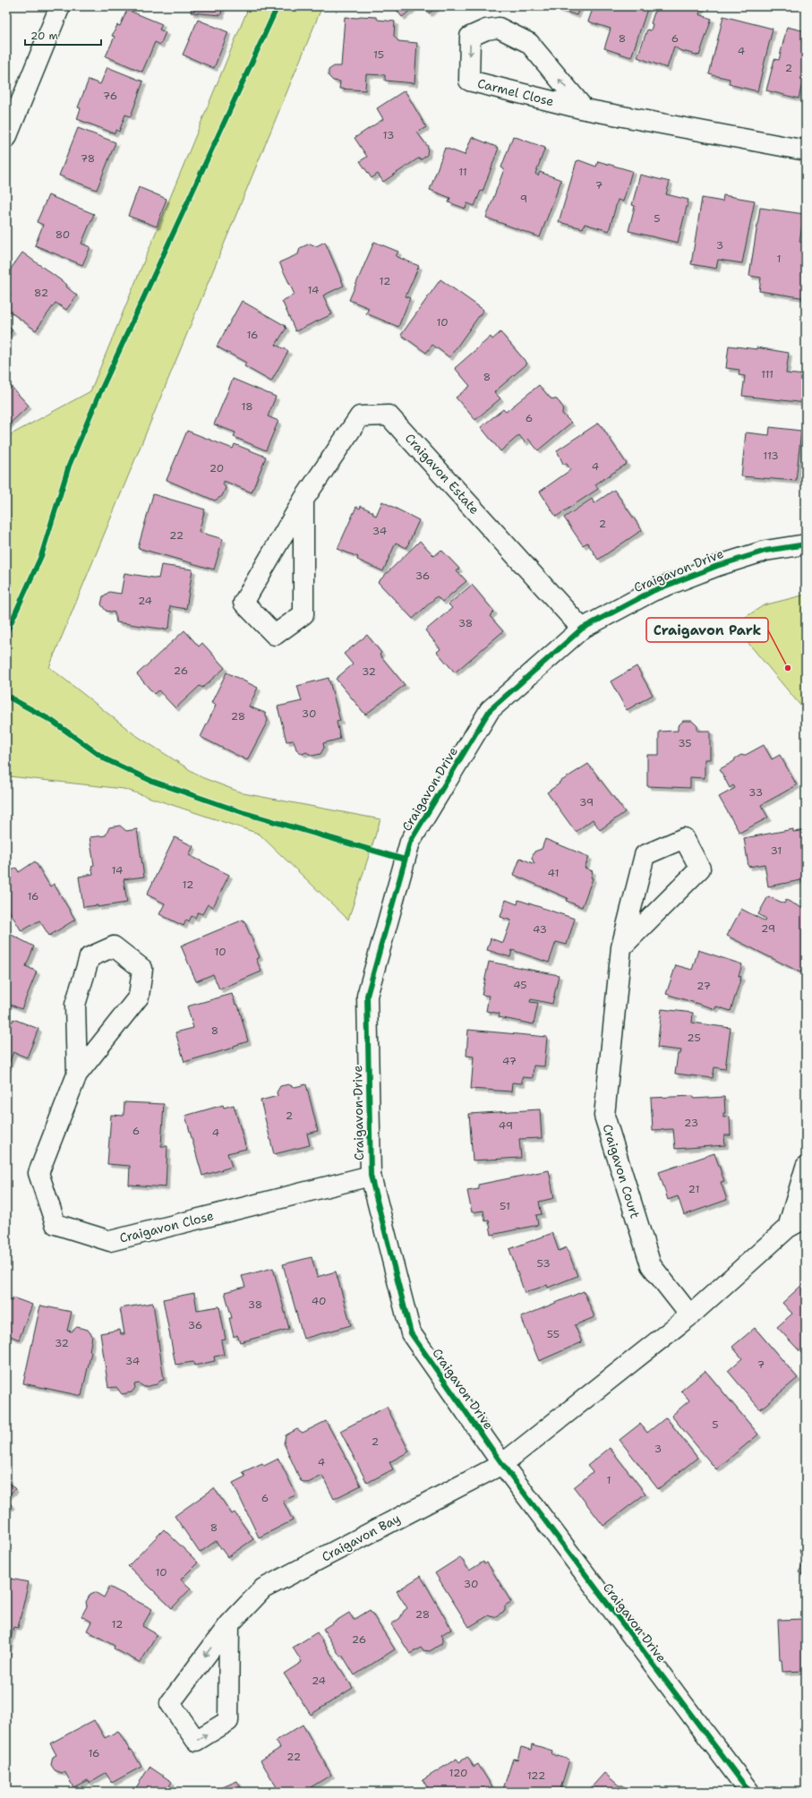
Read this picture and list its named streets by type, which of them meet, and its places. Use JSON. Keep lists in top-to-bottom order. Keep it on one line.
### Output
{"streets":{"street":["Carmel Close","Craigavon Estate","Craigavon Drive","Craigavon Court","Craigavon Close","Craigavon Bay"]},"crossings":[["Craigavon Estate","Craigavon Drive"],["Craigavon Drive","Craigavon Close"],["Craigavon Drive","Craigavon Bay"]],"places":["Craigavon Park"],"house_numbers":["8","6","4","15","2","76","13","78","11","7","9","5","80","3","1","12","14","82","10","16","111","8","18","6","113","4","20","2","34","22","36","24","38","26","32","30","28","35","33","39","31","14","41","12","16","29","43","10","45","27","8","25","47","2","23","49","6","4","21","51","53","40","38","36","55","32","34","7","5","2","3","4","1","6","8","10","30","28","12","26","24","16","22","120","122"],"scale_bar":"20 m"}
